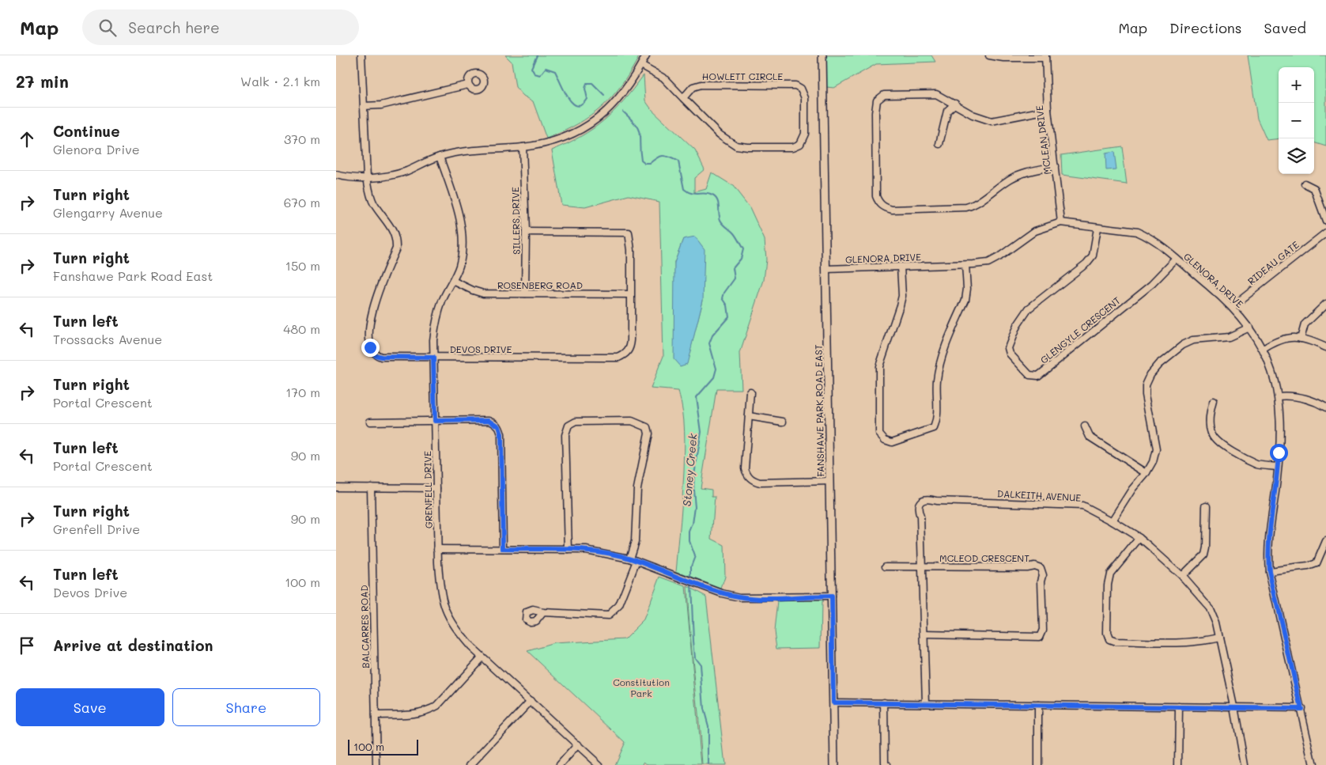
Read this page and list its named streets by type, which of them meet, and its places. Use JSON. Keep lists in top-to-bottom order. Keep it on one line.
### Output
{"streets":{"main road":["FANSHAWE PARK ROAD EAST"],"street":["HOWLETT CIRCLE","MCLEAN DRIVE","SILLERS DRIVE","GLENORA DRIVE","RIDEAU GATE","ROSENBERG ROAD","GLENGYLE CRESCENT","DEVOS DRIVE","GRENFELL DRIVE","DALKEITH AVENUE","MCLEOD CRESCENT","BALCARRES ROAD"]},"crossings":[["MCLEAN DRIVE","GLENORA DRIVE"],["SILLERS DRIVE","ROSENBERG ROAD"],["SILLERS DRIVE","DEVOS DRIVE"],["GLENORA DRIVE","RIDEAU GATE"],["GLENORA DRIVE","GLENGYLE CRESCENT"],["GLENORA DRIVE","FANSHAWE PARK ROAD EAST"],["ROSENBERG ROAD","DEVOS DRIVE"],["ROSENBERG ROAD","GRENFELL DRIVE"],["DEVOS DRIVE","GRENFELL DRIVE"],["DALKEITH AVENUE","MCLEOD CRESCENT"]],"water":["Stoney Creek"],"parks":["Constitution Park"],"scale_bar":"100 m","page":{"header":"Map","search":"Search here","nav":["Map","Directions","Saved"],"heading":["27 min","Walk · 2.1 km"],"map_buttons":["+","−"],"list":[["Continue","Glenora Drive","370 m"],["Turn right","Glengarry Avenue","670 m"],["Turn right","Fanshawe Park Road East","150 m"],["Turn left","Trossacks Avenue","480 m"],["Turn right","Portal Crescent","170 m"],["Turn left","Portal Crescent","90 m"],["Turn right","Grenfell Drive","90 m"],["Turn left","Devos Drive","100 m"],"Arrive at destination"],"buttons":["Save","Share"],"scale":"100 m"}}
